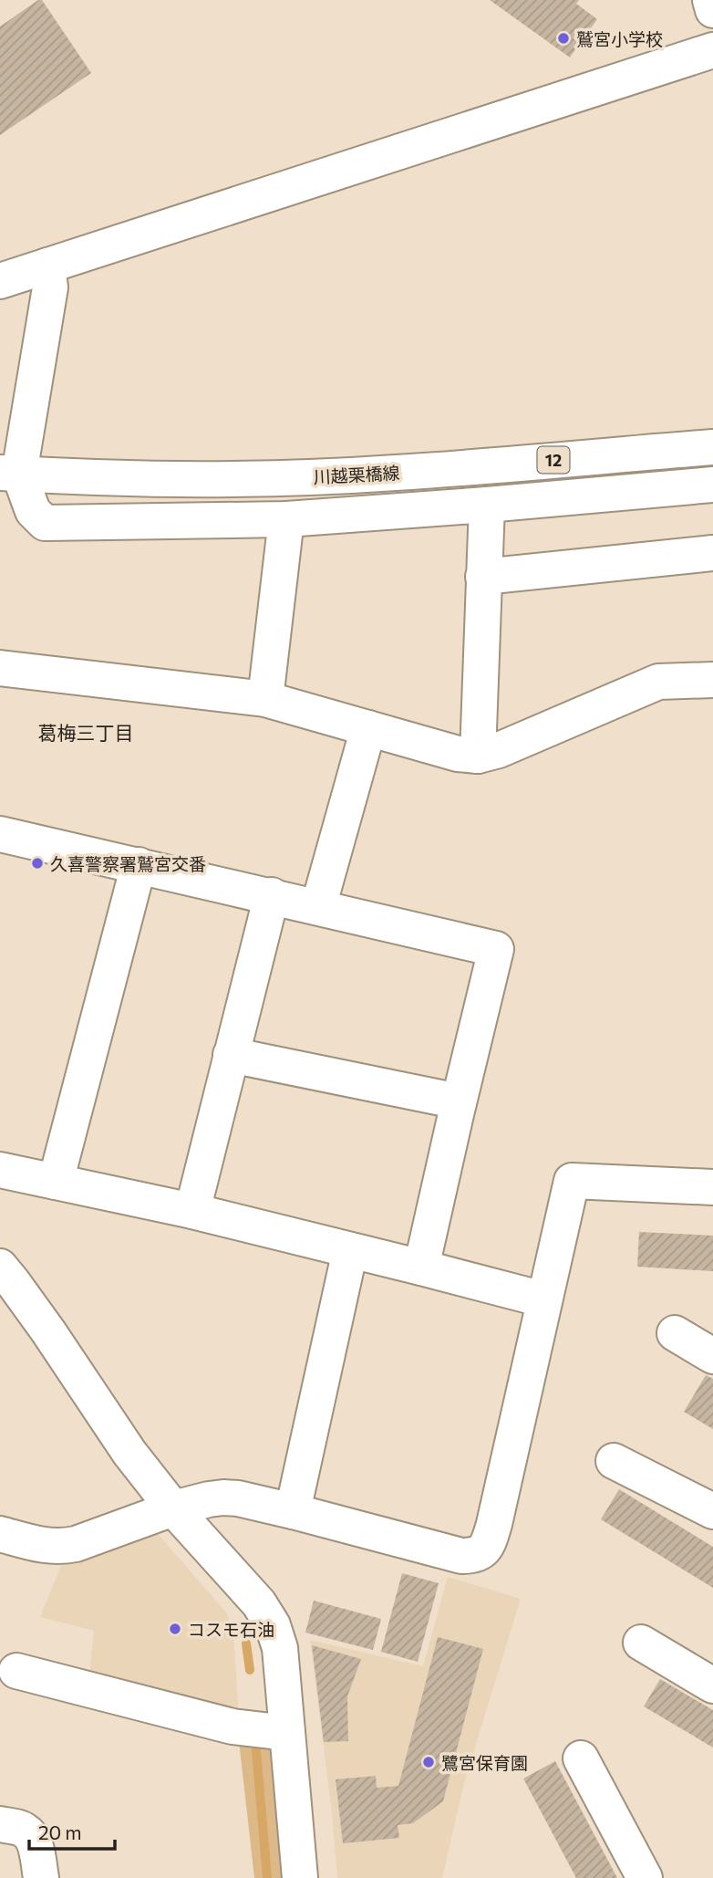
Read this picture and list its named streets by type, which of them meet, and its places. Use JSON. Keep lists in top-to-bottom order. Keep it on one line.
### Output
{"streets":{"street":["12","川越栗橋線"]},"districts":["葛梅三丁目"],"places":["鷲宮小学校","久喜警察署鷲宮交番","コスモ石油","鷺宮保育園"],"scale_bar":"20 m"}
